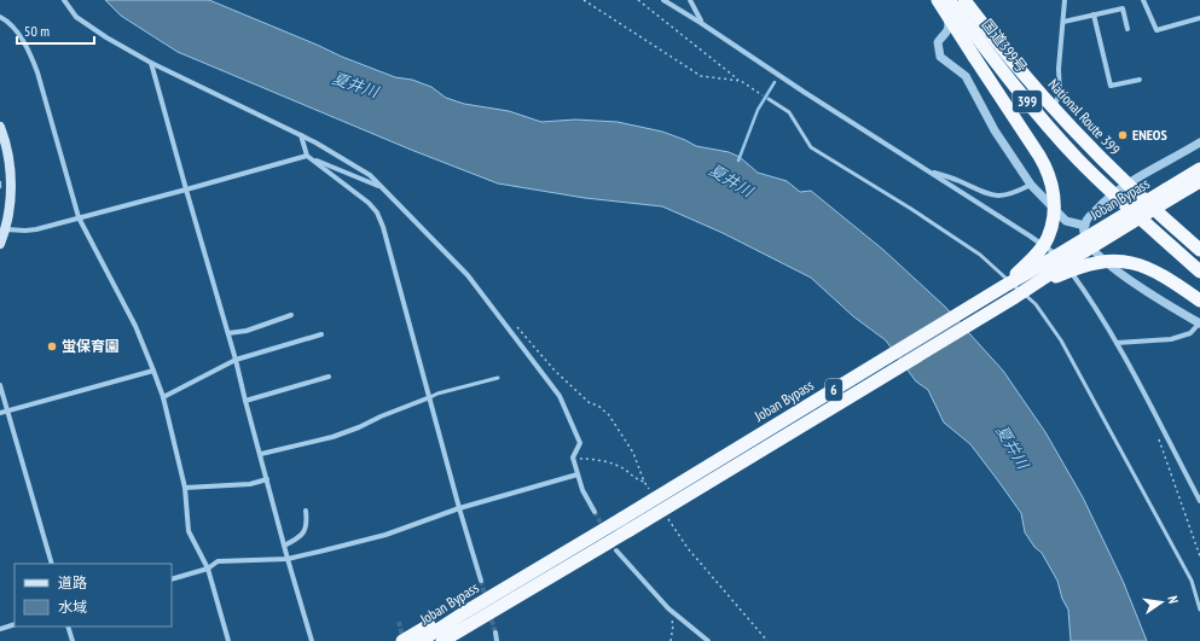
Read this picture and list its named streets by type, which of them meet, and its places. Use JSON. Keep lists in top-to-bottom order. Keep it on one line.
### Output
{"streets":{"highway":["国道399号","399","National Route 399","Joban Bypass","6"]},"crossings":[["Joban Bypass","6"]],"water":["夏井川"],"places":["ENEOS","蛍保育園"],"legend":["道路","水域"],"scale_bar":"50 m","north":"right"}
